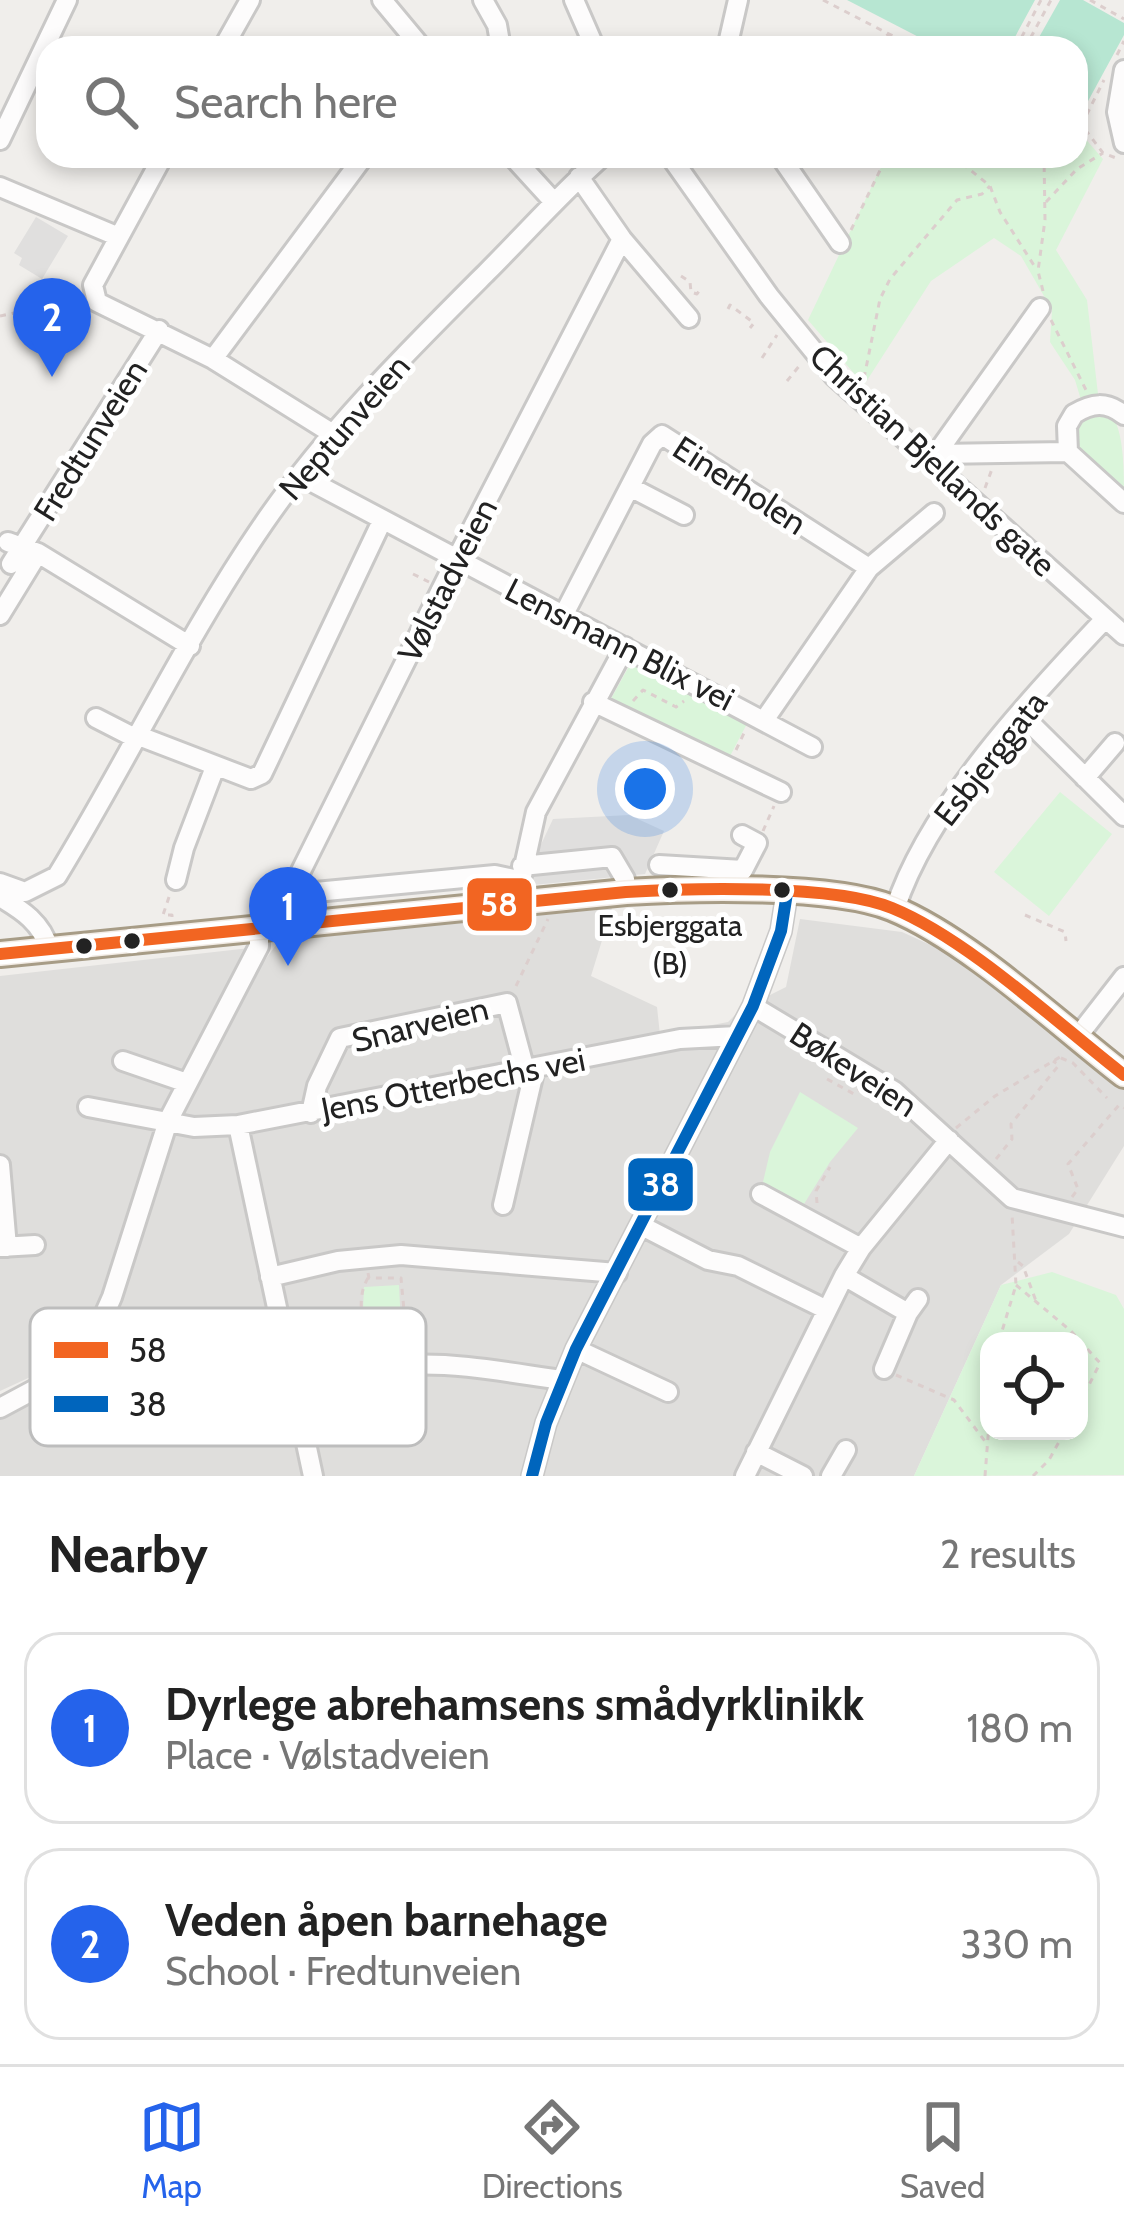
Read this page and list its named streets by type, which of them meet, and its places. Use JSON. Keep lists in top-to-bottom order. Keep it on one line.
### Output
{"streets":{"street":["Neptunveien","Fredtunveien","Christian Bjellands gate","Einerholen","Vølstadveien","Lensmann Blix vei","Esbjerggata","Snarveien","Bøkeveien","Jens Otterbechs vei"]},"crossings":[["Neptunveien","Fredtunveien"],["Neptunveien","Lensmann Blix vei"],["Christian Bjellands gate","Esbjerggata"],["Einerholen","Lensmann Blix vei"],["Vølstadveien","Lensmann Blix vei"],["Snarveien","Jens Otterbechs vei"]],"places":["Esbjerggata (B)"],"lines":["transit line 58","transit line 38"],"legend":["58","38"],"page":{"search":"Search here","pins":["2","1"],"heading":["Nearby","2 results"],"list":[{"mark":"1","name":"Dyrlege abrehamsens smådyrklinikk","note":"Place · Vølstadveien","value":"180 m"},{"mark":"2","name":"Veden åpen barnehage","note":"School · Fredtunveien","value":"330 m"}],"nav":["Map","Directions","Saved"]}}
